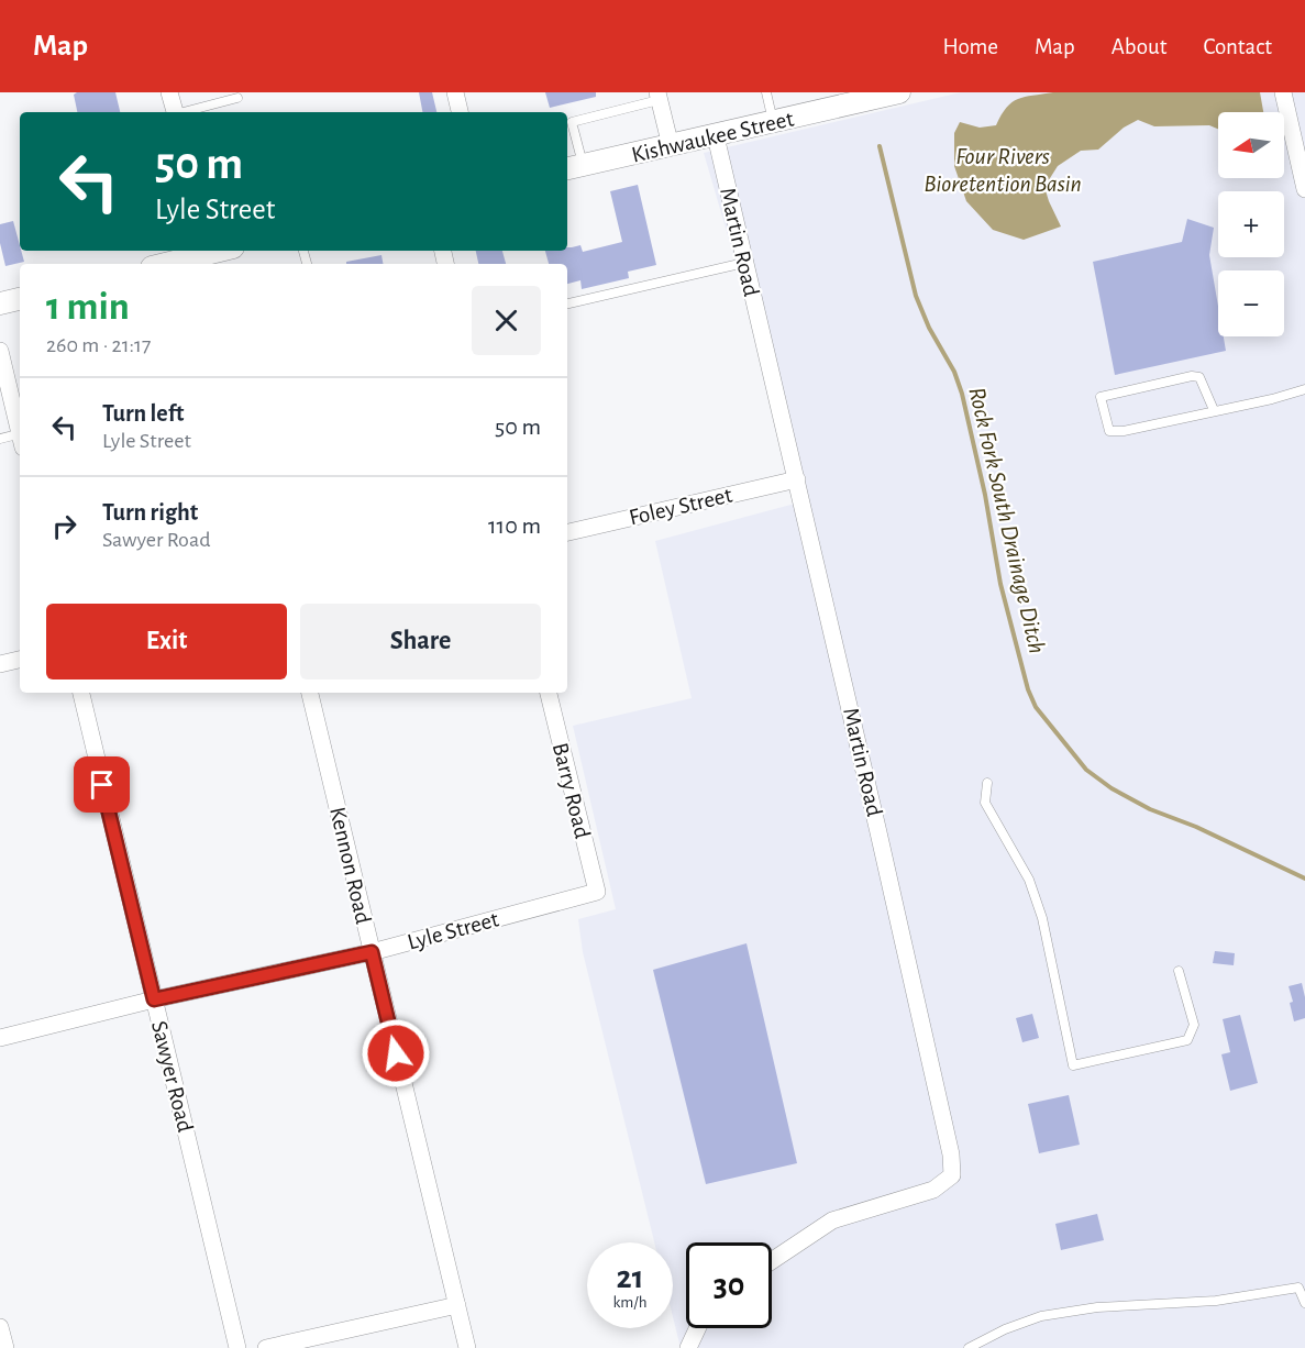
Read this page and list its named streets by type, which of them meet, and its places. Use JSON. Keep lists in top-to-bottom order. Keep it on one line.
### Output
{"streets":{"street":["Kishwaukee Street","Martin Road","Foley Street","Barry Road","Kennon Road","Lyle Street","Sawyer Road"]},"crossings":[["Kishwaukee Street","Martin Road"],["Martin Road","Foley Street"],["Barry Road","Lyle Street"],["Kennon Road","Lyle Street"],["Lyle Street","Sawyer Road"]],"water":["Four Rivers Bioretention Basin","Rock Fork South Drainage Ditch"],"north":"left","page":{"header":"Map","nav":["Home","Map","About","Contact"],"map_buttons":["+","−"],"turn":["50 m","Lyle Street"],"heading":["1 min","260 m · 21:17"],"list":[{"name":"Turn left","note":"Lyle Street","value":"50 m"},{"name":"Turn right","note":"Sawyer Road","value":"110 m"}],"buttons":["Exit","Share"],"speed":"21 km/h","limit":"30"}}
